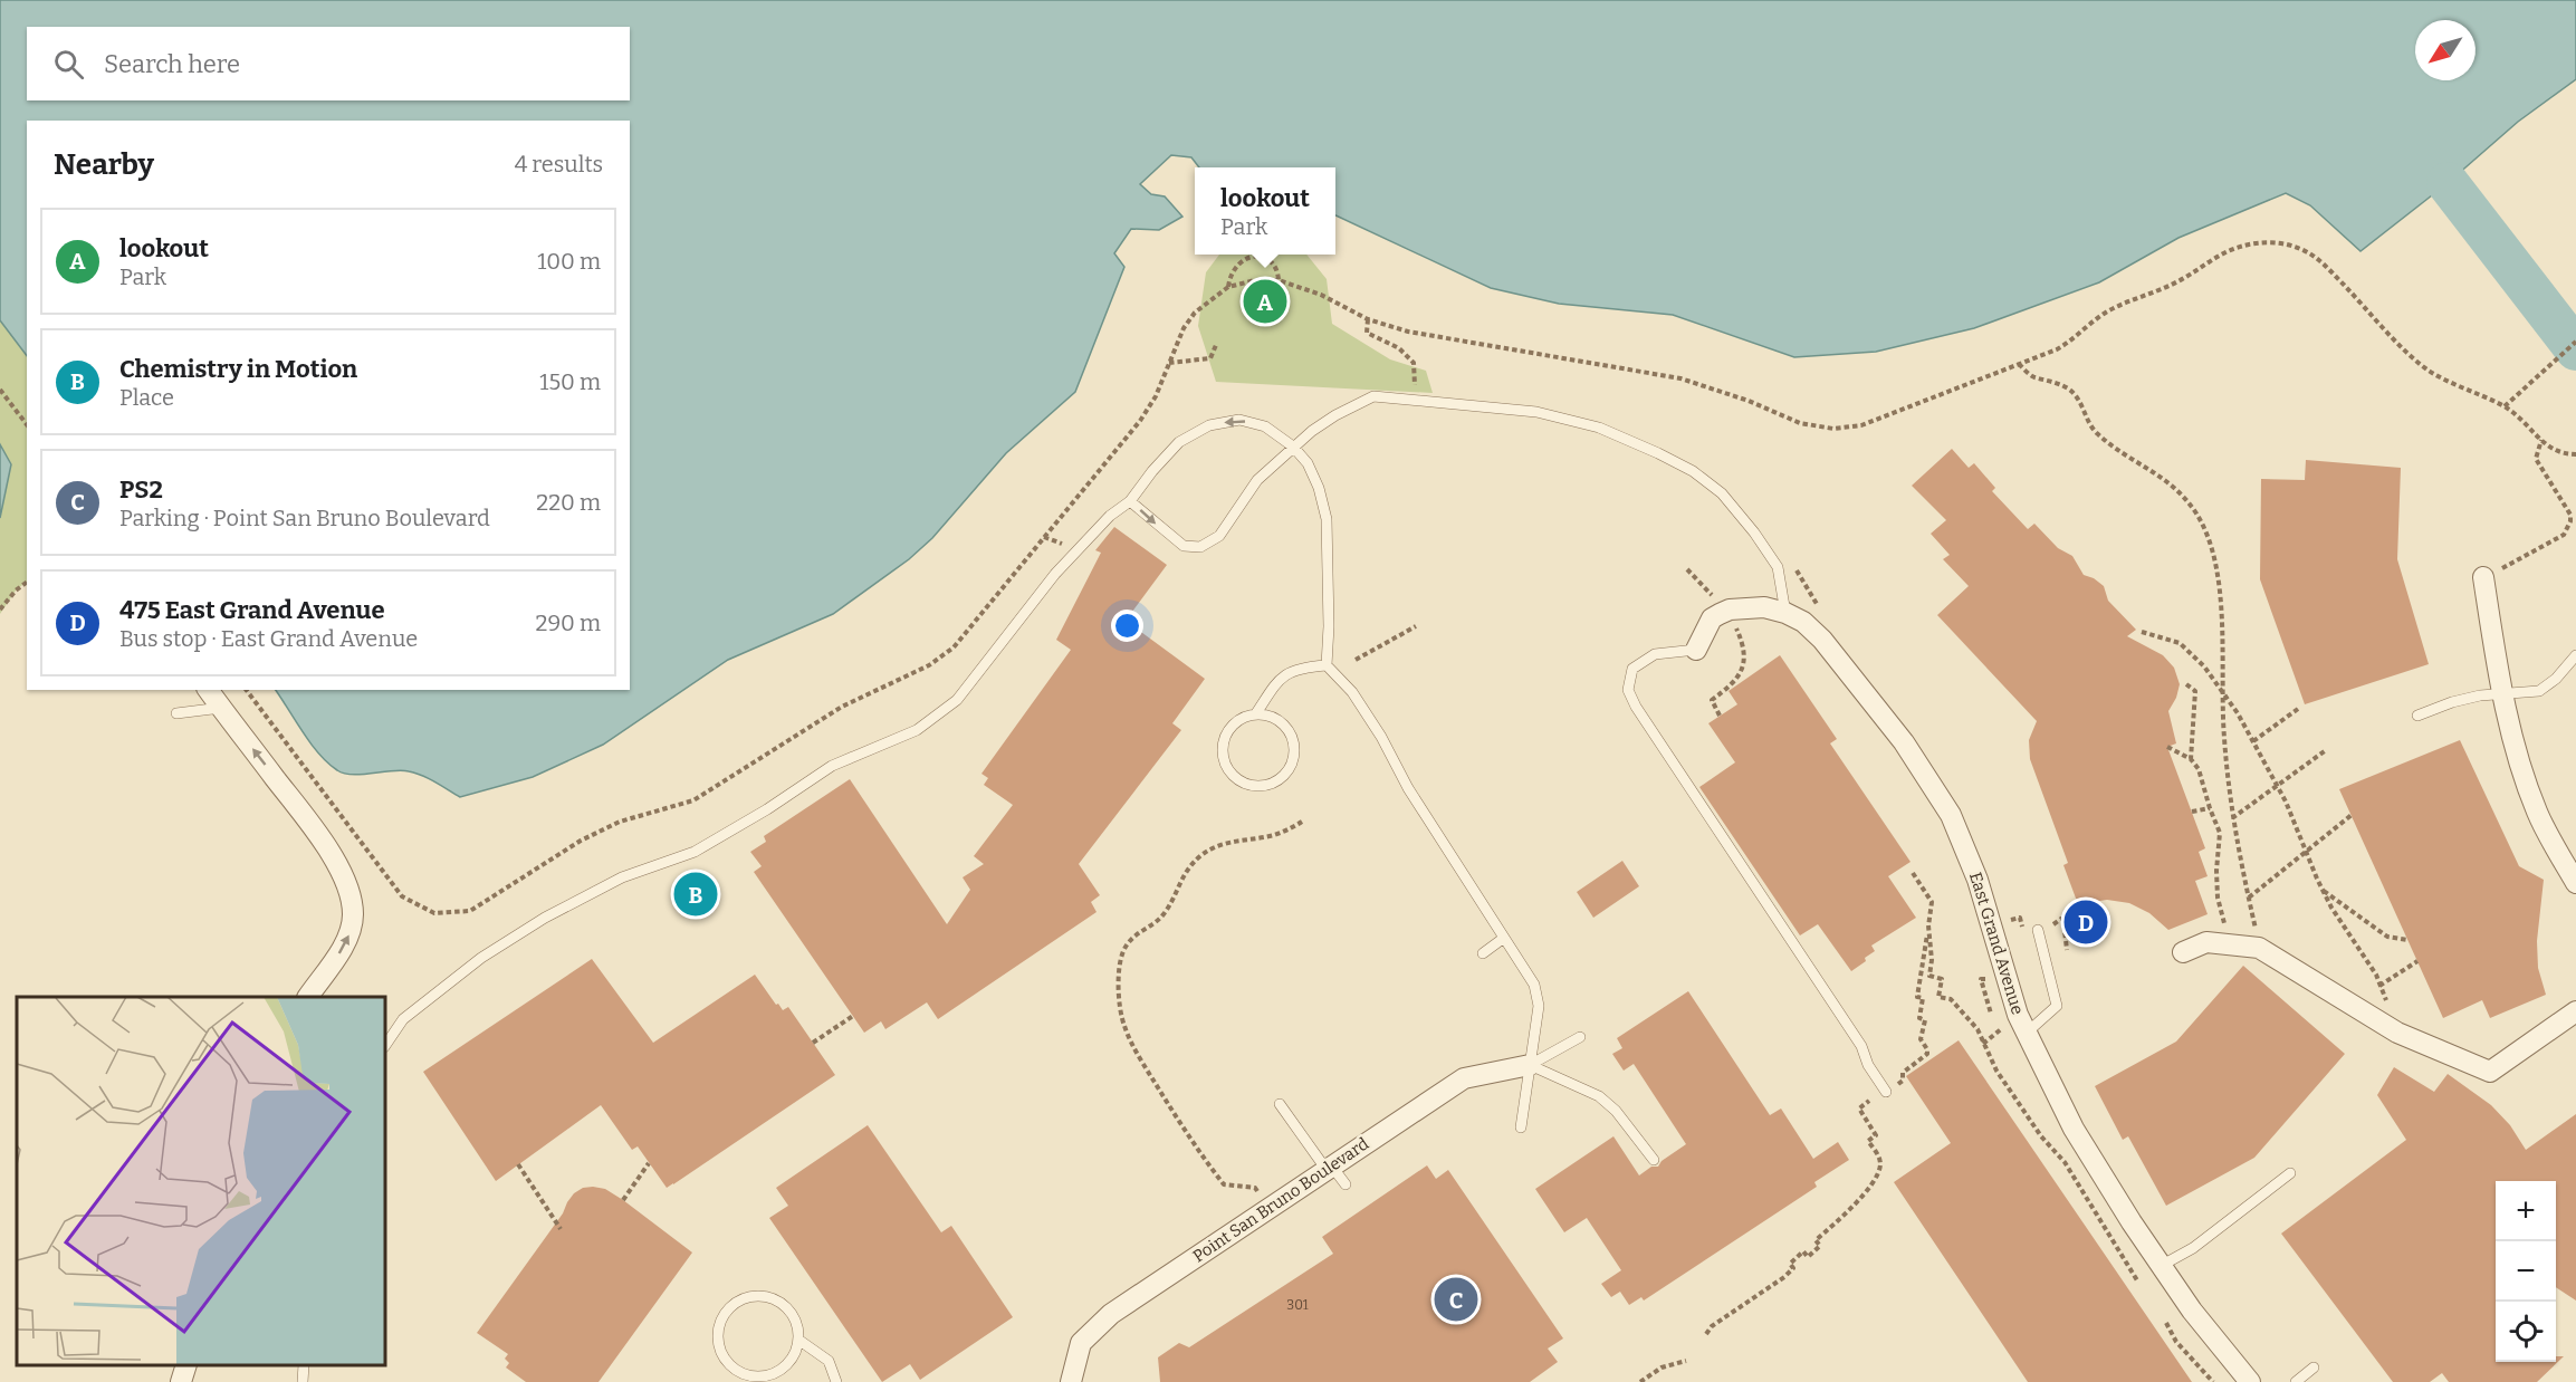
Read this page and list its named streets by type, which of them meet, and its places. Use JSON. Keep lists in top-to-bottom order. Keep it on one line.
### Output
{"streets":{"street":["East Grand Avenue","Point San Bruno Boulevard"]},"house_numbers":["301"],"north":"bottom left","page":{"search":"Search here","heading":["Nearby","4 results"],"popup":["lookout","Park"],"list":[{"mark":"A","name":"lookout","note":"Park","value":"100 m"},{"mark":"B","name":"Chemistry in Motion","note":"Place","value":"150 m"},{"mark":"C","name":"PS2","note":"Parking · Point San Bruno Boulevard","value":"220 m"},{"mark":"D","name":"475 East Grand Avenue","note":"Bus stop · East Grand Avenue","value":"290 m"}],"pins":["A","B","D","C"],"map_buttons":["+","−"]}}
